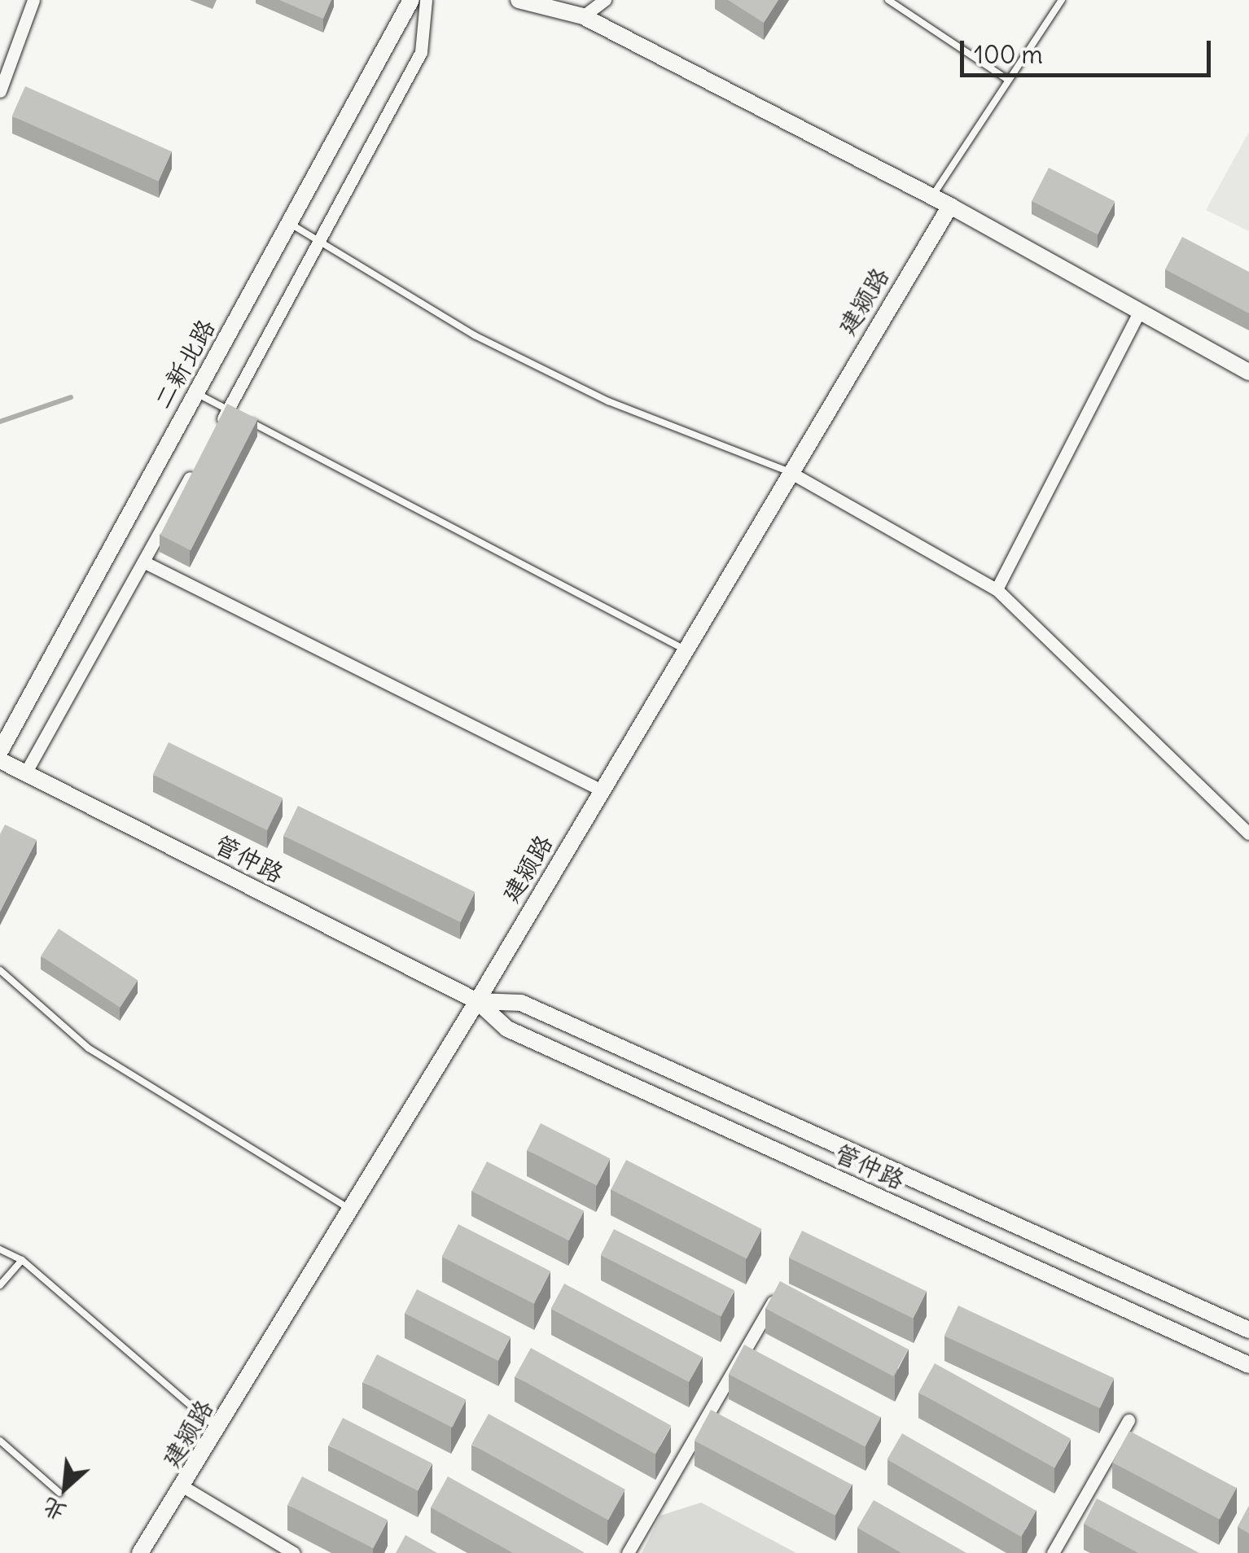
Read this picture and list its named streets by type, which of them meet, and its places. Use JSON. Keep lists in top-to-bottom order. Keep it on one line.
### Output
{"streets":{"street":["建颍路","二新北路","管仲路"]},"crossings":[["建颍路","管仲路"]],"scale_bar":"100 m","north":"bottom left"}
